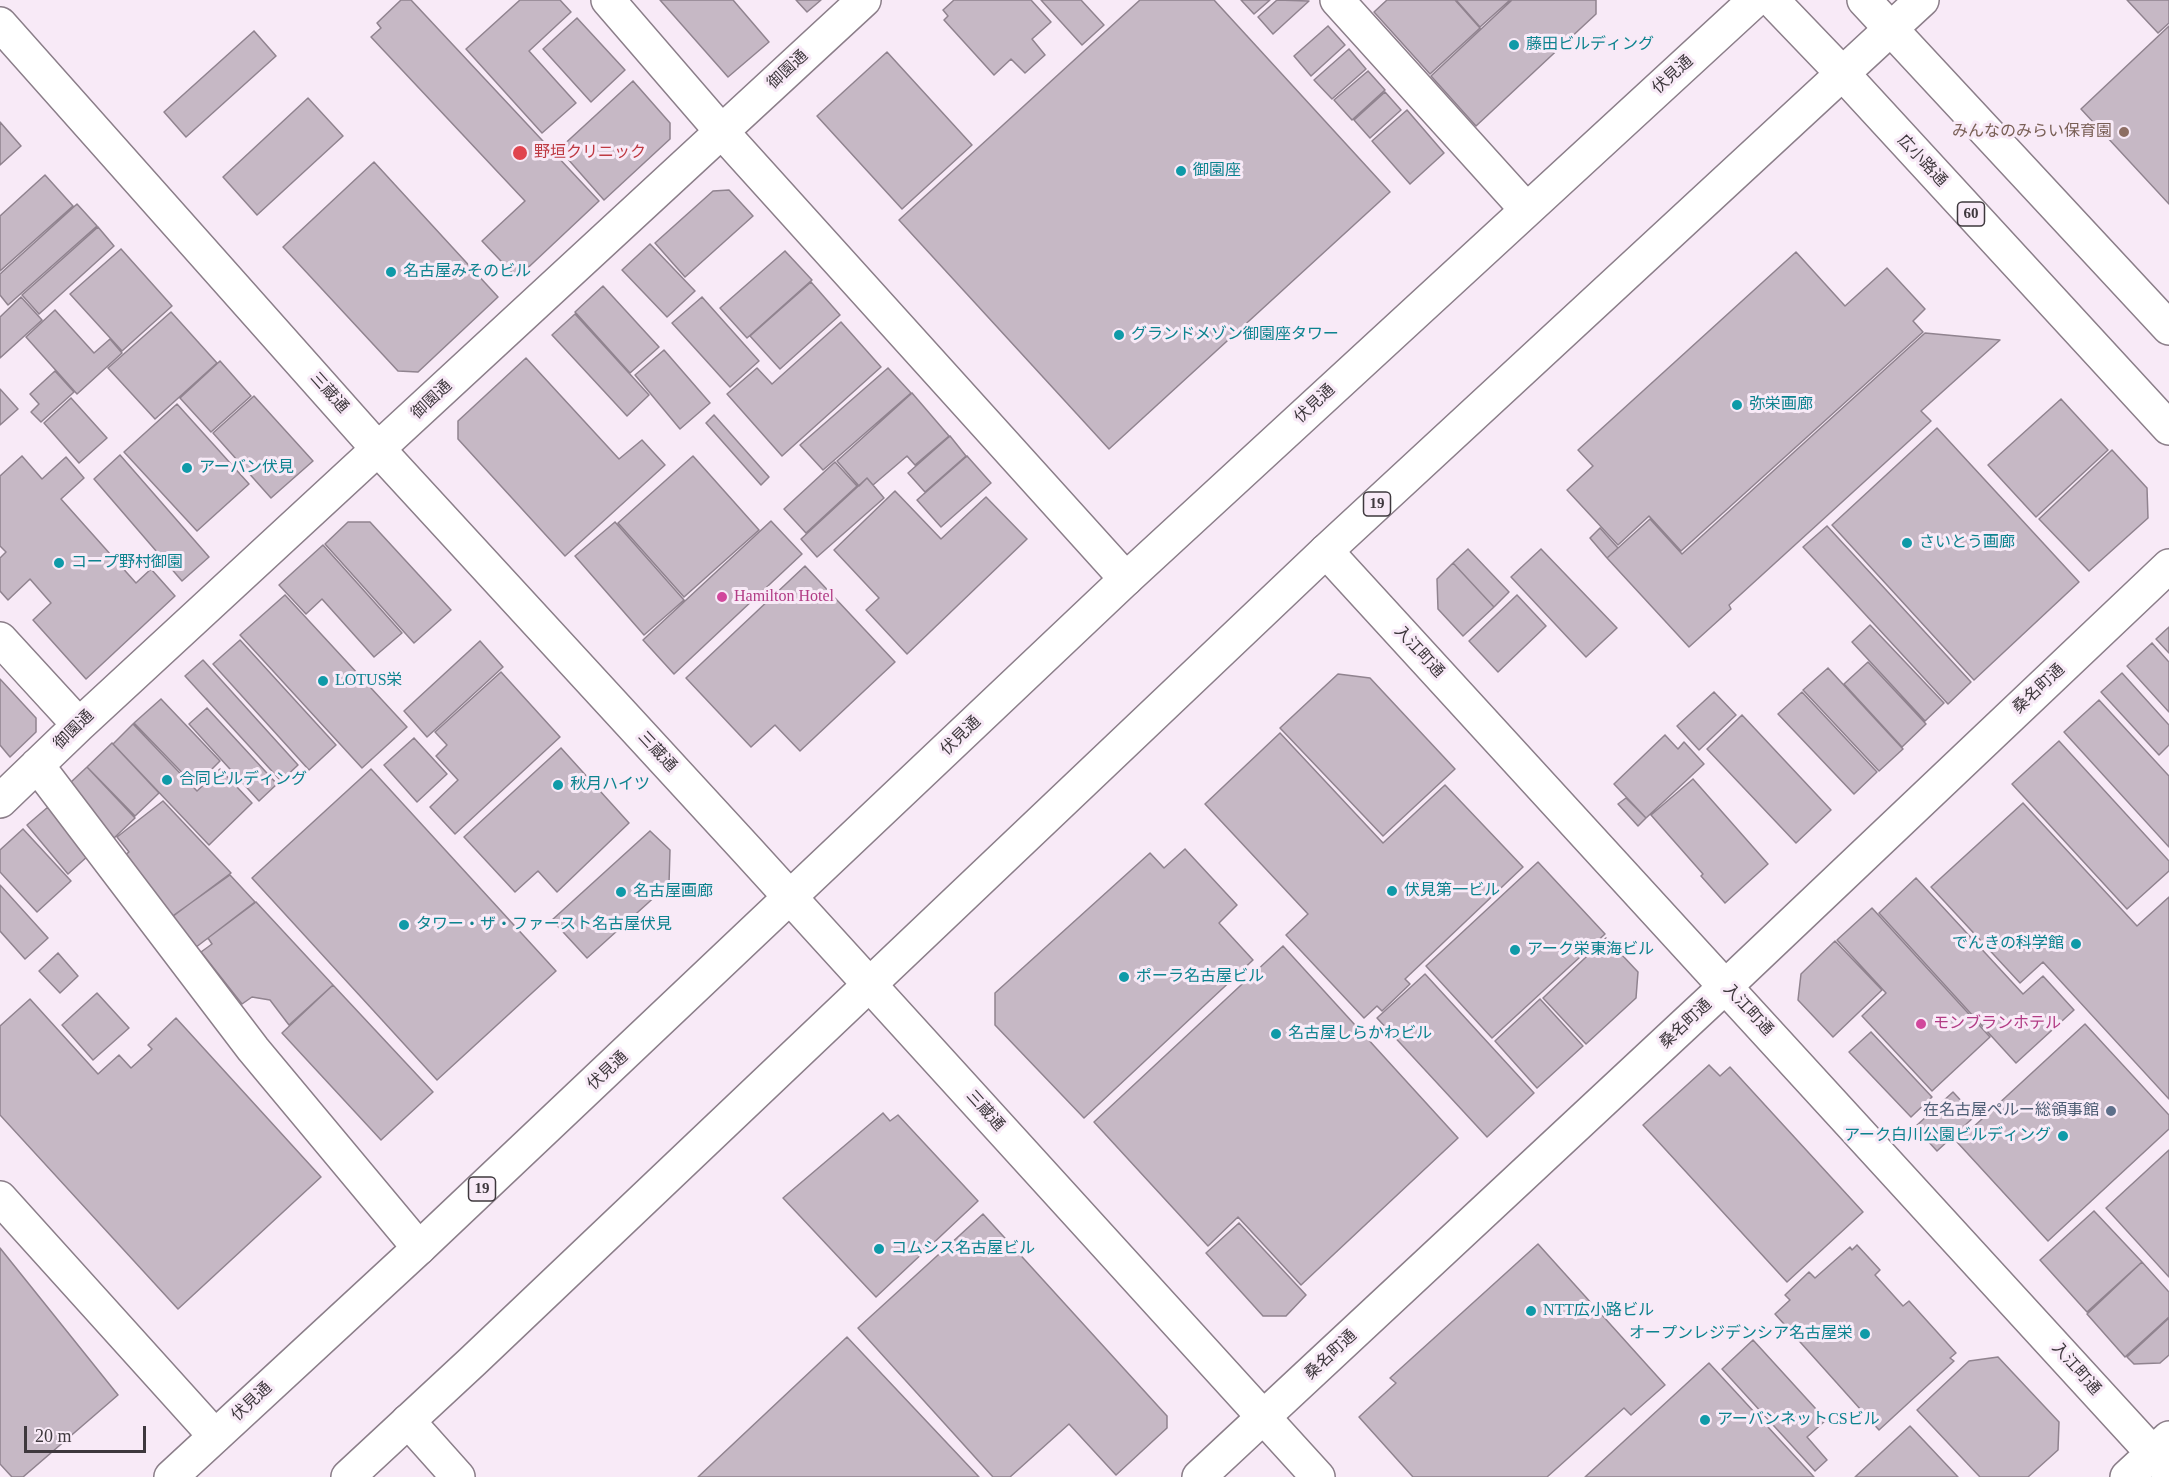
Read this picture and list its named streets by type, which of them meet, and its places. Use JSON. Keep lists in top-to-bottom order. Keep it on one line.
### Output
{"streets":{"main road":["御園通","伏見通","広小路通","60","三蔵通","19","入江町通","桑名町通"]},"crossings":[["御園通","三蔵通"],["伏見通","三蔵通"],["広小路通","19"],["三蔵通","19"],["三蔵通","桑名町通"],["19","入江町通"],["入江町通","桑名町通"]],"places":["藤田ビルディング","みんなのみらい保育園","野垣クリニック","御園座","名古屋みそのビル","グランドメゾン御園座タワー","弥栄画廊","アーバン伏見","さいとう画廊","コープ野村御園","Hamilton Hotel","LOTUS栄","合同ビルディング","秋月ハイツ","伏見第一ビル","名古屋画廊","タワー・ザ・ファースト名古屋伏見","でんきの科学館","アーク栄東海ビル","ポーラ名古屋ビル","モンブランホテル","名古屋しらかわビル","在名古屋ペルー総領事館","アーク白川公園ビルディング","コムシス名古屋ビル","NTT広小路ビル","オープンレジデンシア名古屋栄","アーバンネットCSビル"],"scale_bar":"20 m"}
